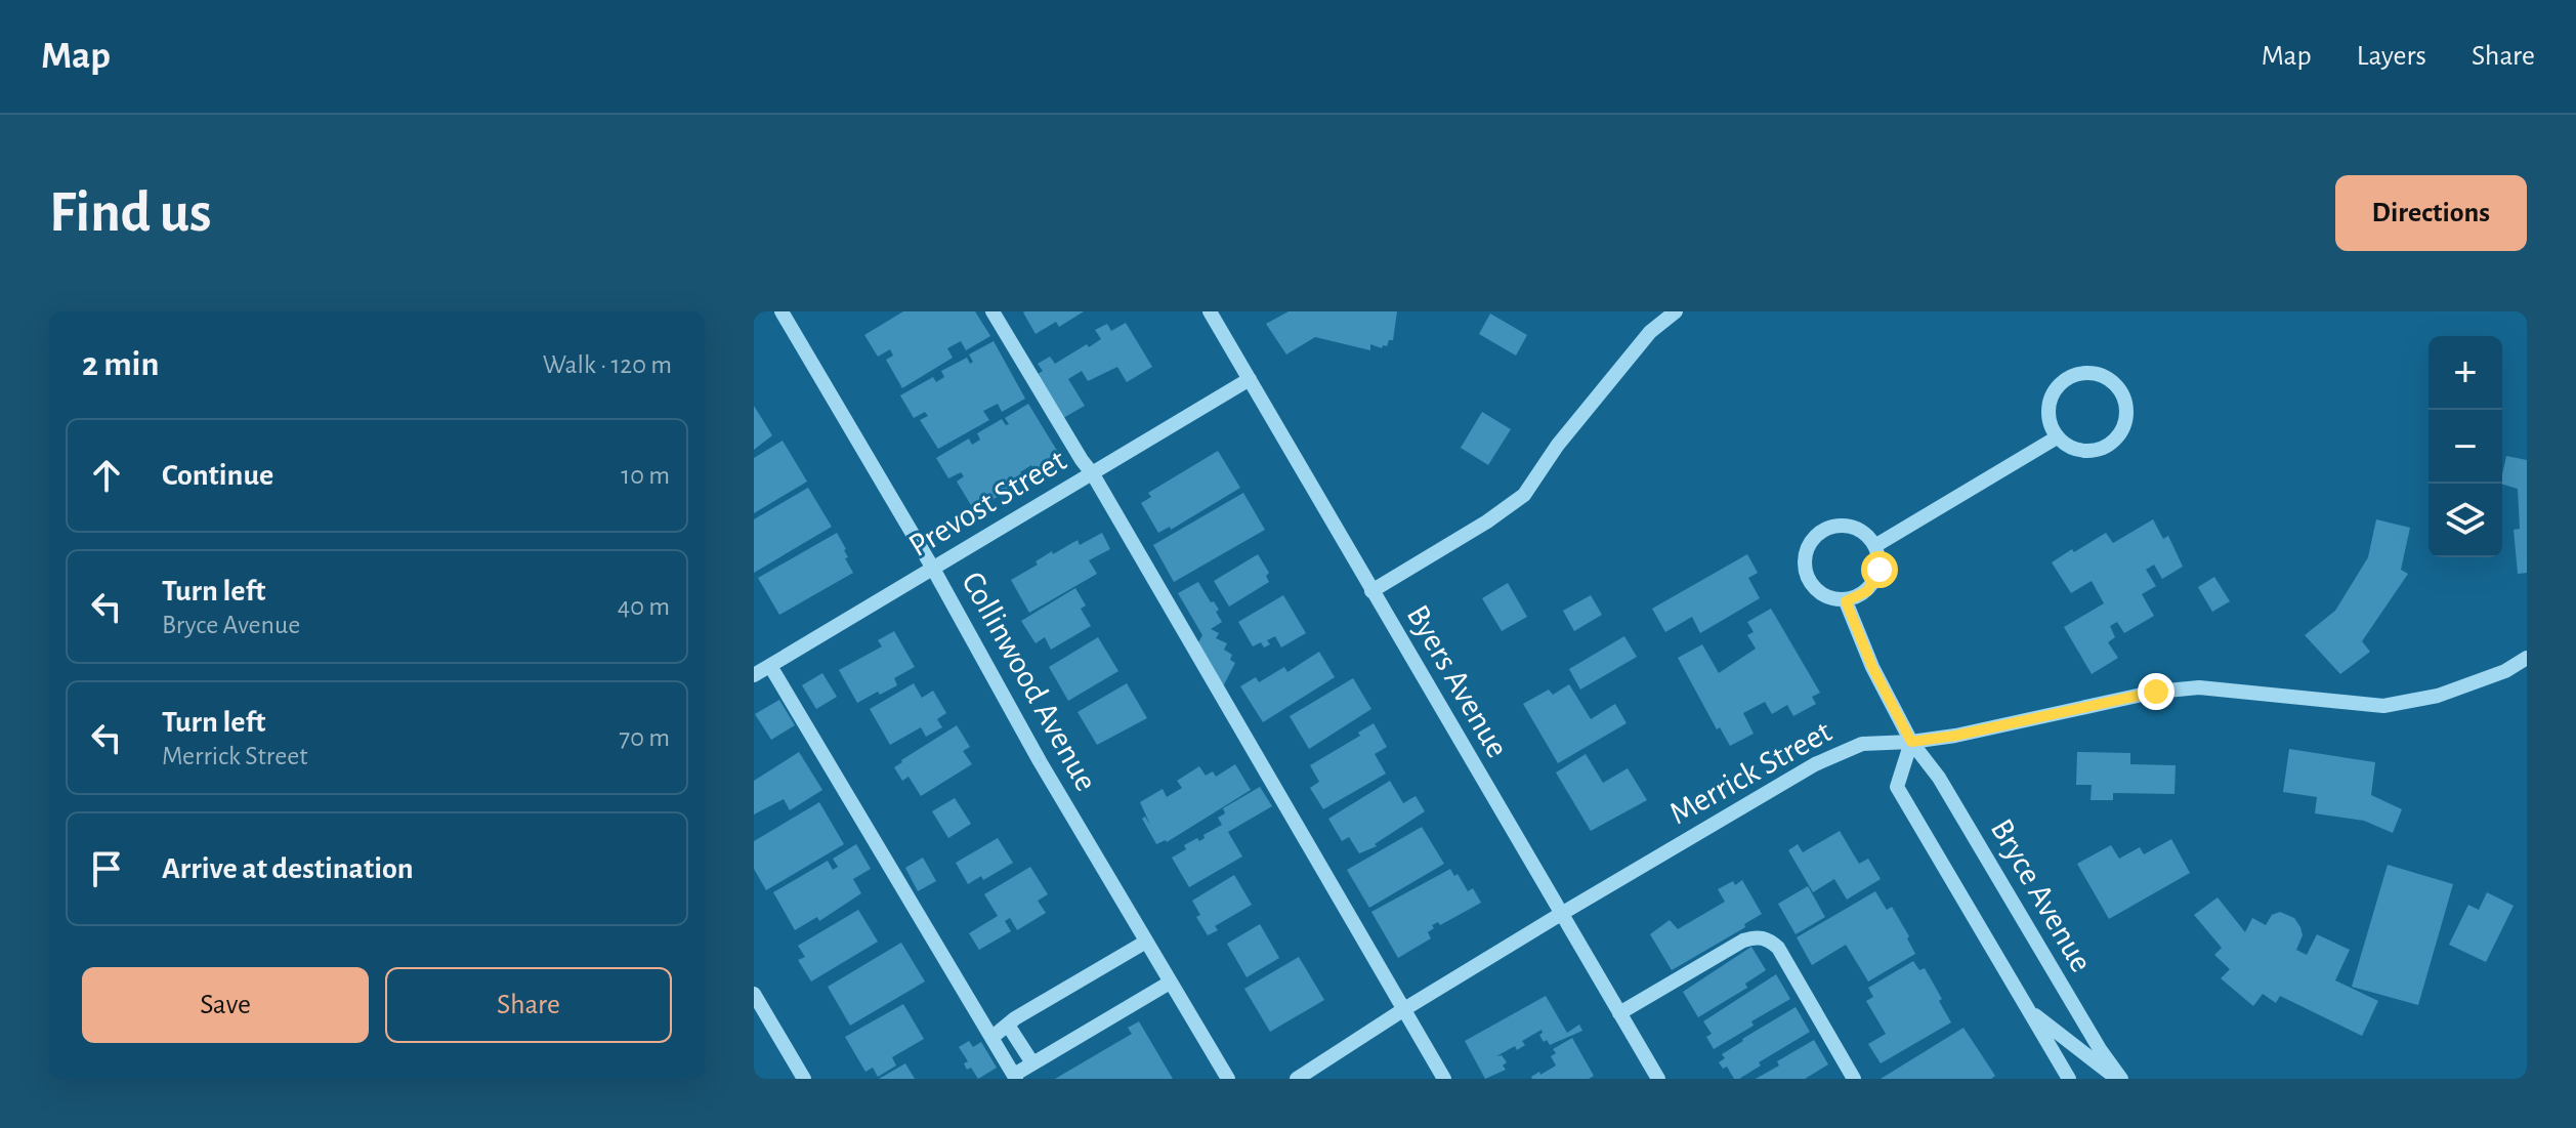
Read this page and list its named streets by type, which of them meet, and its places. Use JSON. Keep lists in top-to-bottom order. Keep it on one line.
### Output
{"streets":{"street":["Prevost Street","Collinwood Avenue","Byers Avenue","Merrick Street","Bryce Avenue"]},"crossings":[["Prevost Street","Collinwood Avenue"],["Prevost Street","Byers Avenue"],["Byers Avenue","Merrick Street"],["Merrick Street","Bryce Avenue"]],"page":{"header":"Map","nav":["Map","Layers","Share"],"buttons":["Directions",["Save","Share"]],"title":"Find us","heading":["2 min","Walk · 120 m"],"map_buttons":["+","−"],"list":[["Continue","10 m"],["Turn left","Bryce Avenue","40 m"],["Turn left","Merrick Street","70 m"],"Arrive at destination"]}}
